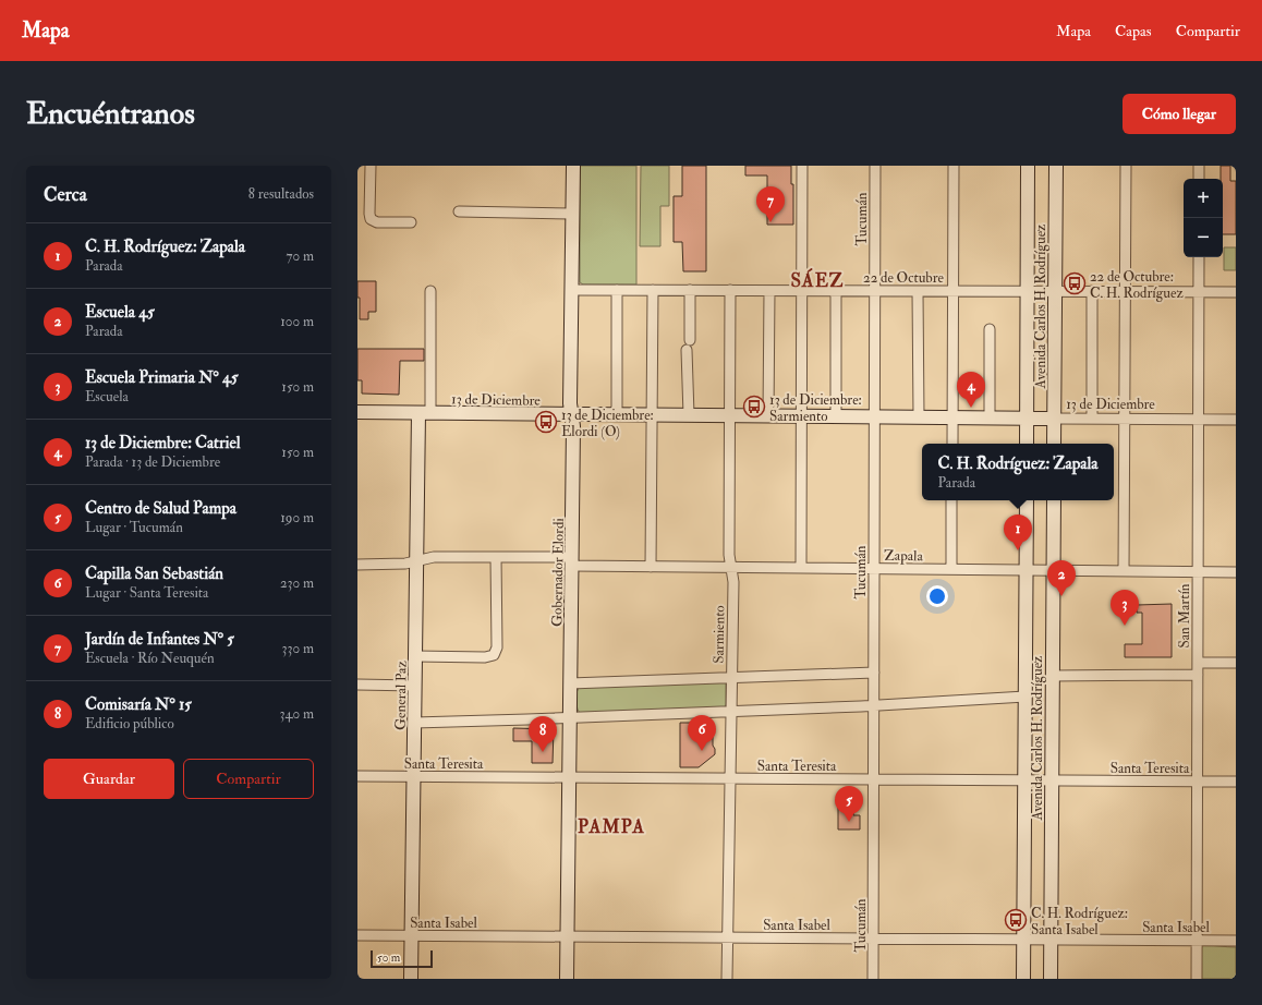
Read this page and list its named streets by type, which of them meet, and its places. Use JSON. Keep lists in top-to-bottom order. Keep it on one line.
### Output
{"streets":{"street":["Tucumán","22 de Octubre","Avenida Carlos H. Rodríguez","13 de Diciembre","Zapala","Gobernador Elordi","San Martín","Sarmiento","General Paz","Santa Teresita","Santa Isabel"]},"crossings":[["Tucumán","22 de Octubre"],["Tucumán","13 de Diciembre"],["Tucumán","Zapala"],["Tucumán","Santa Teresita"],["Tucumán","Santa Isabel"],["22 de Octubre","Avenida Carlos H. Rodríguez"],["22 de Octubre","Gobernador Elordi"],["22 de Octubre","San Martín"],["22 de Octubre","Sarmiento"],["Avenida Carlos H. Rodríguez","13 de Diciembre"],["Avenida Carlos H. Rodríguez","Zapala"],["Avenida Carlos H. Rodríguez","Santa Teresita"],["Avenida Carlos H. Rodríguez","Santa Isabel"],["13 de Diciembre","Gobernador Elordi"],["13 de Diciembre","San Martín"],["13 de Diciembre","Sarmiento"],["13 de Diciembre","General Paz"],["Zapala","Gobernador Elordi"],["Zapala","San Martín"],["Zapala","Sarmiento"],["Zapala","General Paz"],["Gobernador Elordi","Santa Teresita"],["Gobernador Elordi","Santa Isabel"],["San Martín","Santa Teresita"],["San Martín","Santa Isabel"],["Sarmiento","Santa Teresita"],["Sarmiento","Santa Isabel"],["General Paz","Santa Teresita"],["General Paz","Santa Isabel"]],"districts":["SÁEZ","PAMPA"],"places":{"bus stop":["22 de Octubre: C. H. Rodríguez","13 de Diciembre: Sarmiento","13 de Diciembre: Elordi (O)","C. H. Rodríguez: Santa Isabel"]},"scale_bar":"50 m","page":{"header":"Mapa","nav":["Mapa","Capas","Compartir"],"buttons":["Cómo llegar",["Guardar","Compartir"]],"title":"Encuéntranos","heading":["Cerca","8 resultados"],"map_buttons":["+","−"],"pins":["7","4","1","2","3","6","8","5"],"list":[{"mark":"1","name":"C. H. Rodríguez: Zapala","note":"Parada","value":"70 m"},{"mark":"2","name":"Escuela 45","note":"Parada","value":"100 m"},{"mark":"3","name":"Escuela Primaria N° 45","note":"Escuela","value":"150 m"},{"mark":"4","name":"13 de Diciembre: Catriel","note":"Parada · 13 de Diciembre","value":"150 m"},{"mark":"5","name":"Centro de Salud Pampa","note":"Lugar · Tucumán","value":"190 m"},{"mark":"6","name":"Capilla San Sebastián","note":"Lugar · Santa Teresita","value":"230 m"},{"mark":"7","name":"Jardín de Infantes N° 5","note":"Escuela · Río Neuquén","value":"330 m"},{"mark":"8","name":"Comisaría N° 15","note":"Edificio público","value":"340 m"}],"popup":["C. H. Rodríguez: Zapala","Parada"],"scale":"50 m"}}
